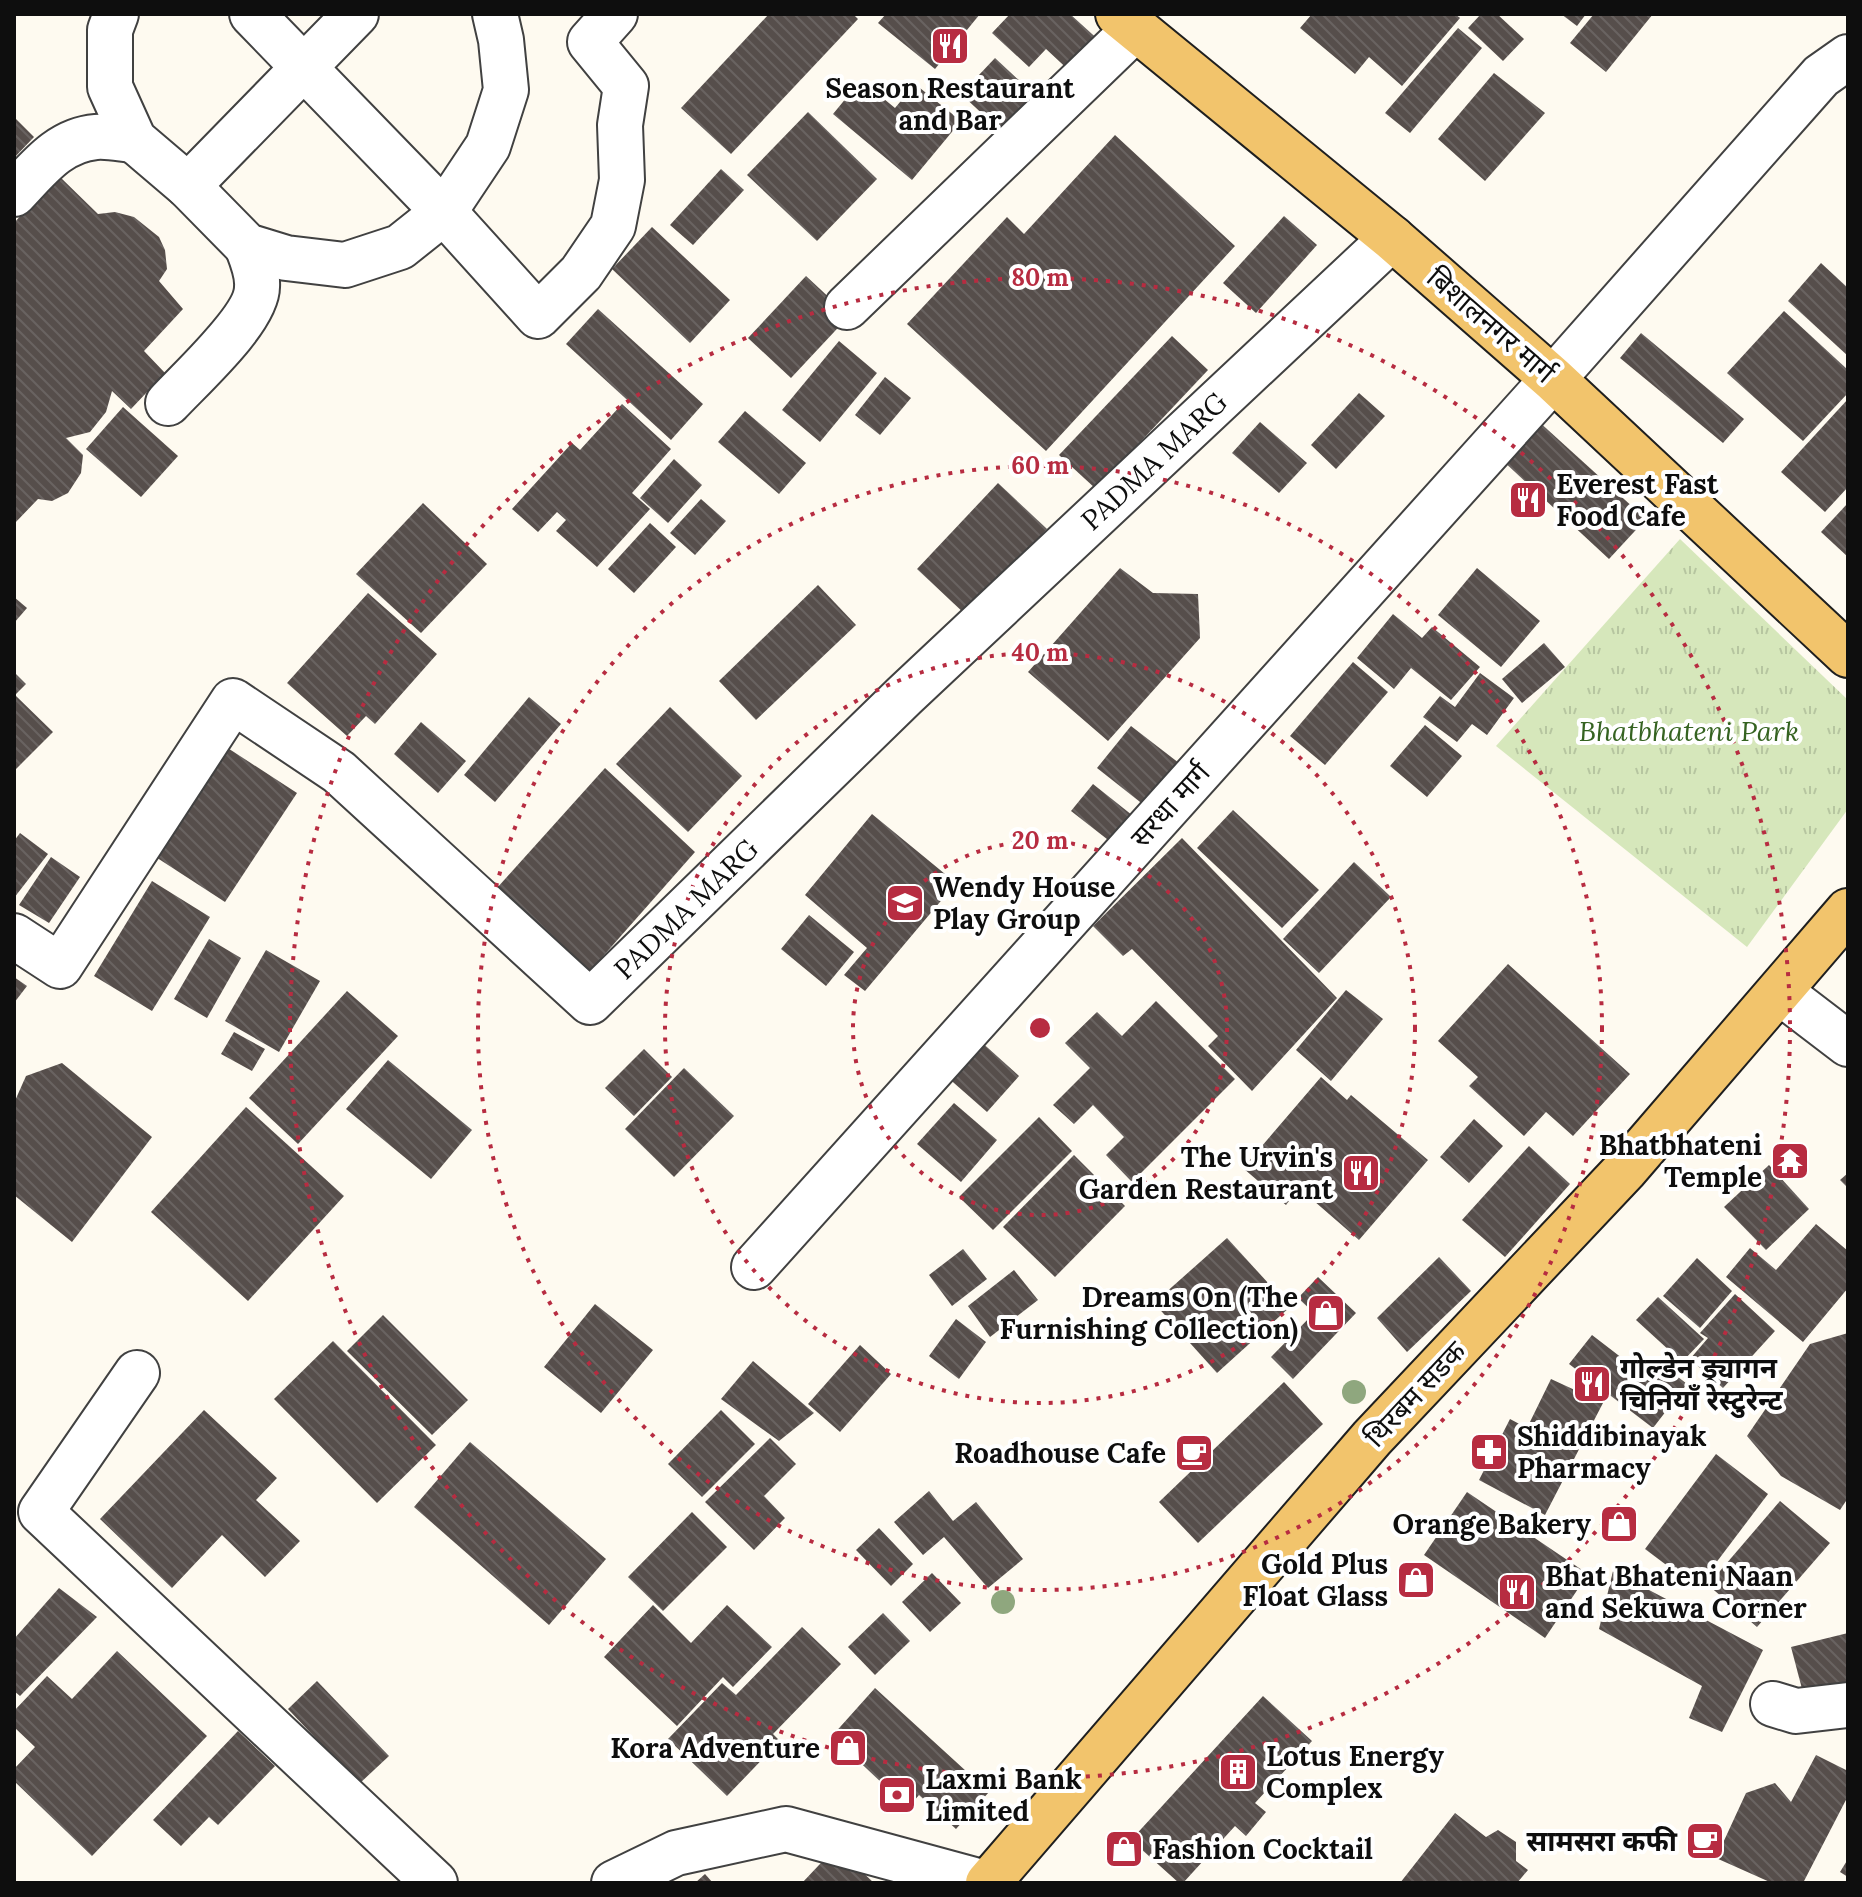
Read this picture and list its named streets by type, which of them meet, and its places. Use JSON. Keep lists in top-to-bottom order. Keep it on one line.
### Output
{"streets":{"main road":["बिशालनगर मार्ग","थिरबम सडक"],"street":["PADMA MARG","सरधा मार्ग"]},"crossings":[["बिशालनगर मार्ग","PADMA MARG"],["बिशालनगर मार्ग","सरधा मार्ग"]],"parks":["Bhatbhateni Park"],"places":{"restaurant":["Season Restaurant and Bar","Everest Fast Food Cafe","The Urvin's Garden Restaurant","गोल्डेन ड्र्यागन चिनियाँ रेस्टुरेन्ट","Bhat Bhateni Naan and Sekuwa Corner"],"school or university":["Wendy House Play Group"],"temple":["Bhatbhateni Temple"],"shop":["Dreams On (The Furnishing Collection)","Orange Bakery","Gold Plus Float Glass","Kora Adventure","Fashion Cocktail"],"pharmacy":["Shiddibinayak Pharmacy"],"cafe":["Roadhouse Cafe","सामसरा कफी"],"building":["Lotus Energy Complex"],"bank":["Laxmi Bank Limited"]},"rings":["80 m","60 m","40 m","20 m"]}
